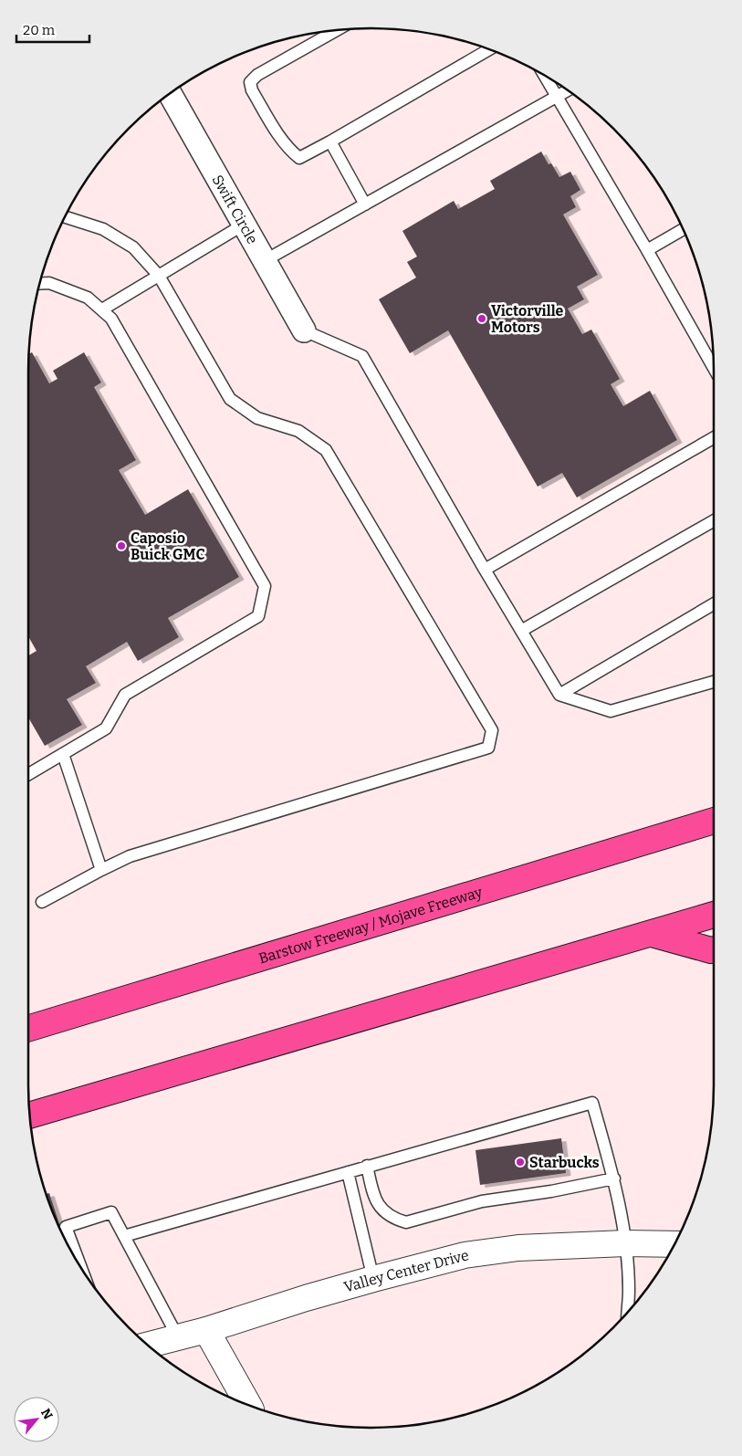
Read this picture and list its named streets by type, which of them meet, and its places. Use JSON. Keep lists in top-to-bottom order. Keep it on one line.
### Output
{"streets":{"highway":["Barstow Freeway / Mojave Freeway"],"street":["Swift Circle","Valley Center Drive"]},"places":["Victorville Motors","Caposio Buick GMC","Starbucks"],"scale_bar":"20 m","north":"top right"}
